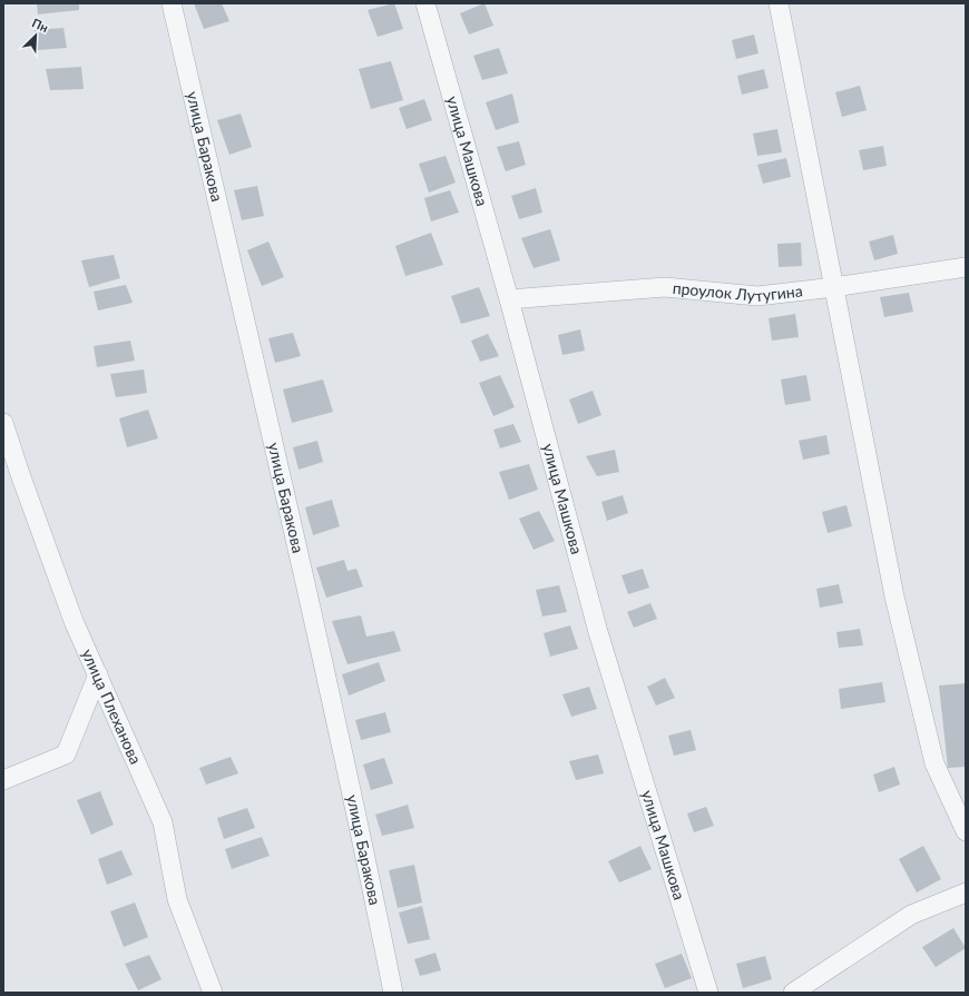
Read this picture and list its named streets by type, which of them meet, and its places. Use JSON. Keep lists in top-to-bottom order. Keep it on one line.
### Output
{"streets":{"street":["улица Баракова","улица Машкова","проулок Лутугина","улица Плеханова"]},"crossings":[["улица Машкова","проулок Лутугина"]],"north":"top right"}
